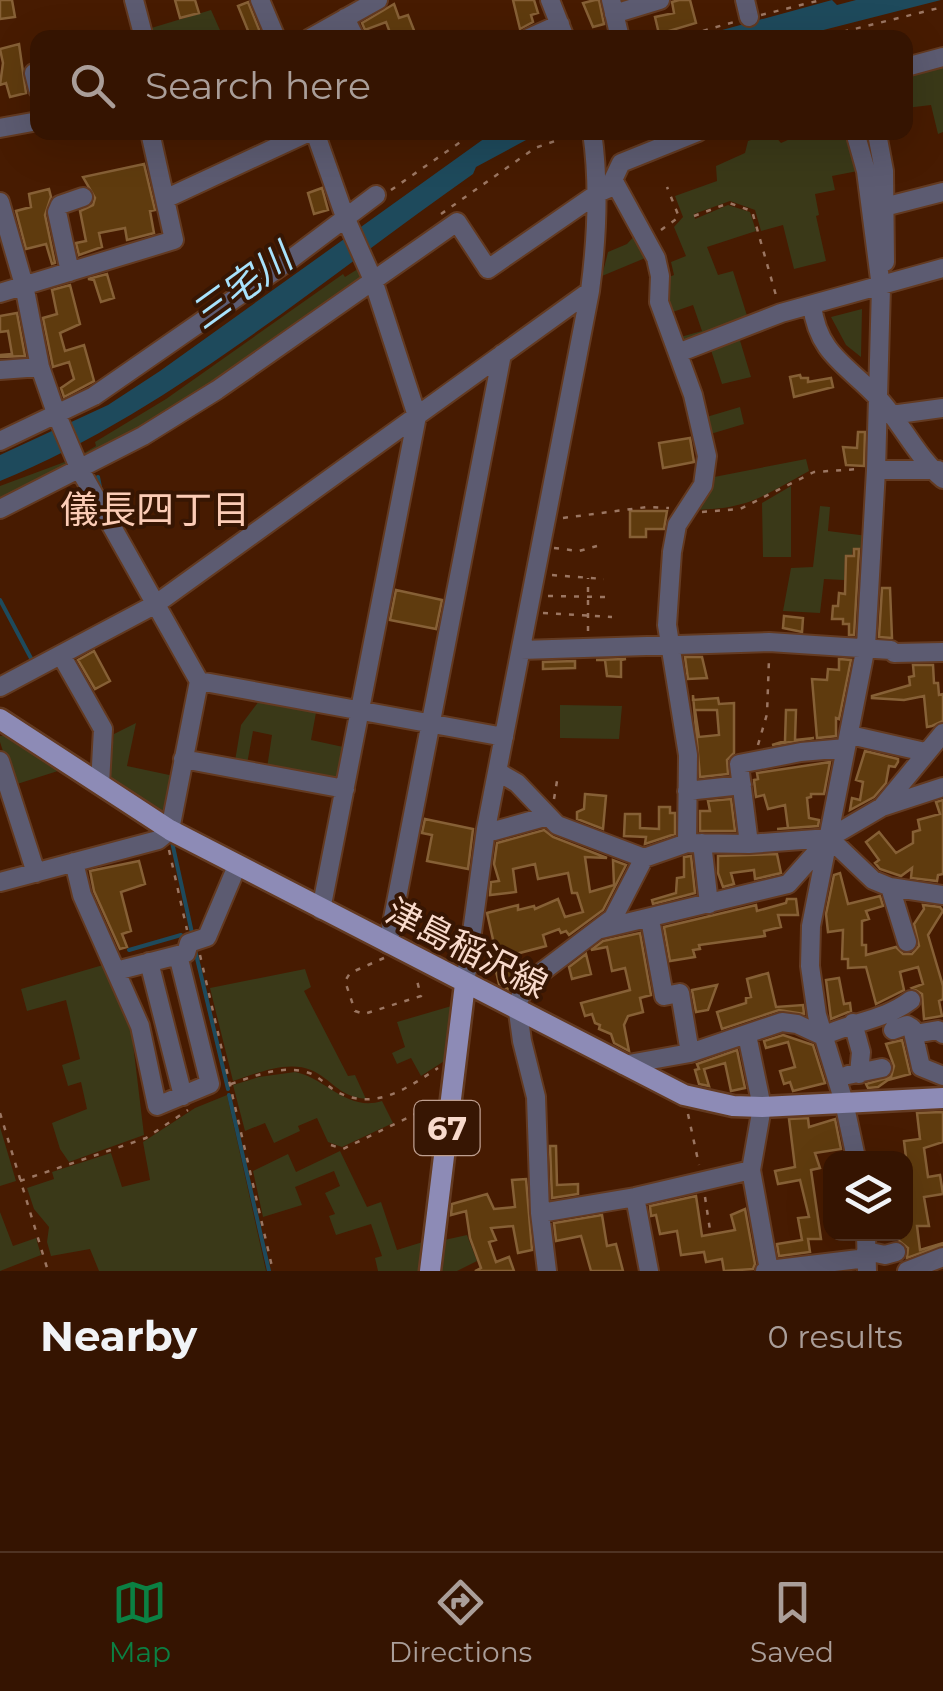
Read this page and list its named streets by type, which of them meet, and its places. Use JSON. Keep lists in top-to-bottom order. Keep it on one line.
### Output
{"streets":{"main road":["津島稲沢線","67"]},"crossings":[["津島稲沢線","67"]],"districts":["儀長四丁目"],"water":["三宅川"],"page":{"search":"Search here","heading":["Nearby","0 results"],"nav":["Map","Directions","Saved"]}}
